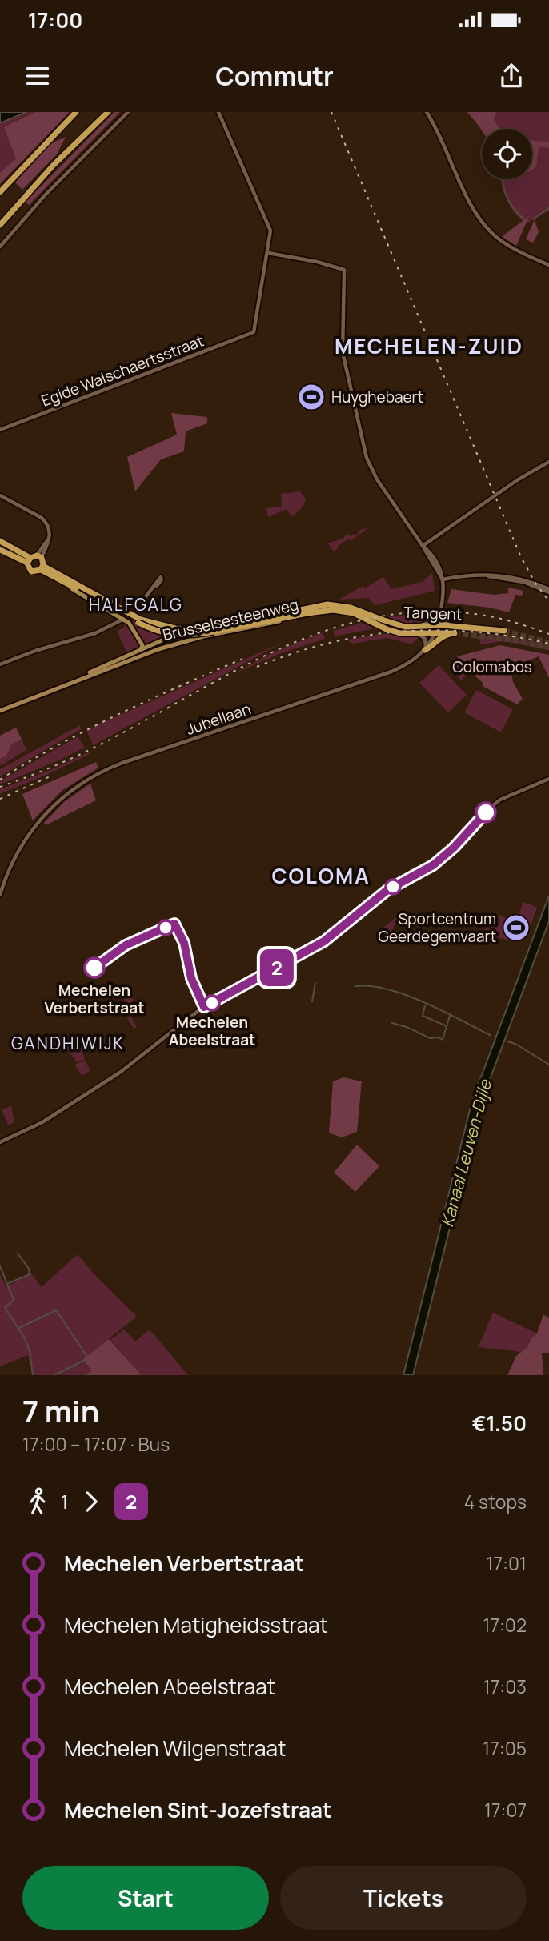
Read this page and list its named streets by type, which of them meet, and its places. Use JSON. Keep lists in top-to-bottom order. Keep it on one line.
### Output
{"streets":{"highway":["Tangent","Brusselsesteenweg"],"street":["Egide Walschaertsstraat","Jubellaan"]},"crossings":[["Tangent","Brusselsesteenweg"],["Tangent","Jubellaan"]],"districts":["MECHELEN-ZUID","HALFGALG","COLOMA","GANDHIWIJK"],"water":["Kanaal Leuven-Dijle"],"parks":["Colomabos"],"places":{"sports":["Huyghebaert","Sportcentrum Geerdegemvaart"],"other":["Mechelen Verbertstraat","Mechelen Abeelstraat"]},"lines":["bus line 2"],"page":{"status":"17:00","header":"Commutr","on_map":"2","heading":["7 min","17:00 – 17:07 · Bus","€1.50"],"legs":["1","2","4 stops"],"list":[{"name":"Mechelen Verbertstraat","value":"17:01"},{"name":"Mechelen Matigheidsstraat","value":"17:02"},{"name":"Mechelen Abeelstraat","value":"17:03"},{"name":"Mechelen Wilgenstraat","value":"17:05"},{"name":"Mechelen Sint-Jozefstraat","value":"17:07"}],"buttons":["Start","Tickets"]}}
